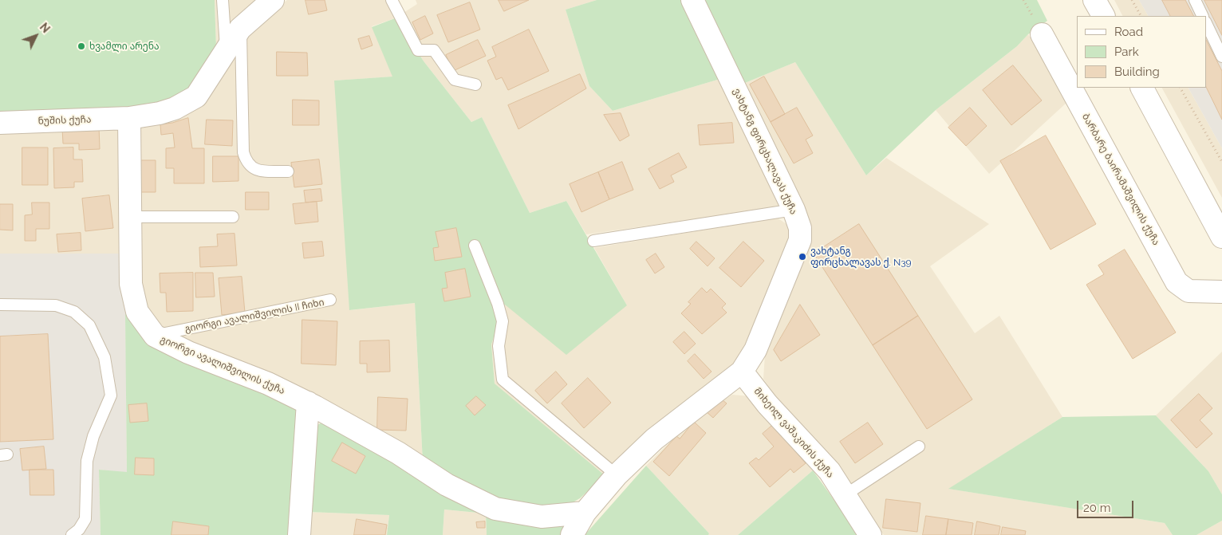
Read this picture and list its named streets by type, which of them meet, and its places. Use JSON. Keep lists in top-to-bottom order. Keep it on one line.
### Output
{"streets":{"street":["ნუშის ქუჩა","ვახტანგ ფირცხალავას ქუჩა","ბარბარე ბაირამაშვილის ქუჩა","გიორგი ავალიშვილის ქუჩა","მიხეილ ვაშაკიძის ქუჩა"],"lane":["გიორგი ავალიშვილის II ჩიხი"]},"crossings":[["ნუშის ქუჩა","გიორგი ავალიშვილის ქუჩა"],["ვახტანგ ფირცხალავას ქუჩა","გიორგი ავალიშვილის ქუჩა"],["ვახტანგ ფირცხალავას ქუჩა","მიხეილ ვაშაკიძის ქუჩა"],["გიორგი ავალიშვილის II ჩიხი","გიორგი ავალიშვილის ქუჩა"]],"places":["ხვამლი არენა","ვახტანგ ფირცხალავას ქ. N39"],"legend":["Road","Park","Building"],"scale_bar":"20 m","north":"top right"}
